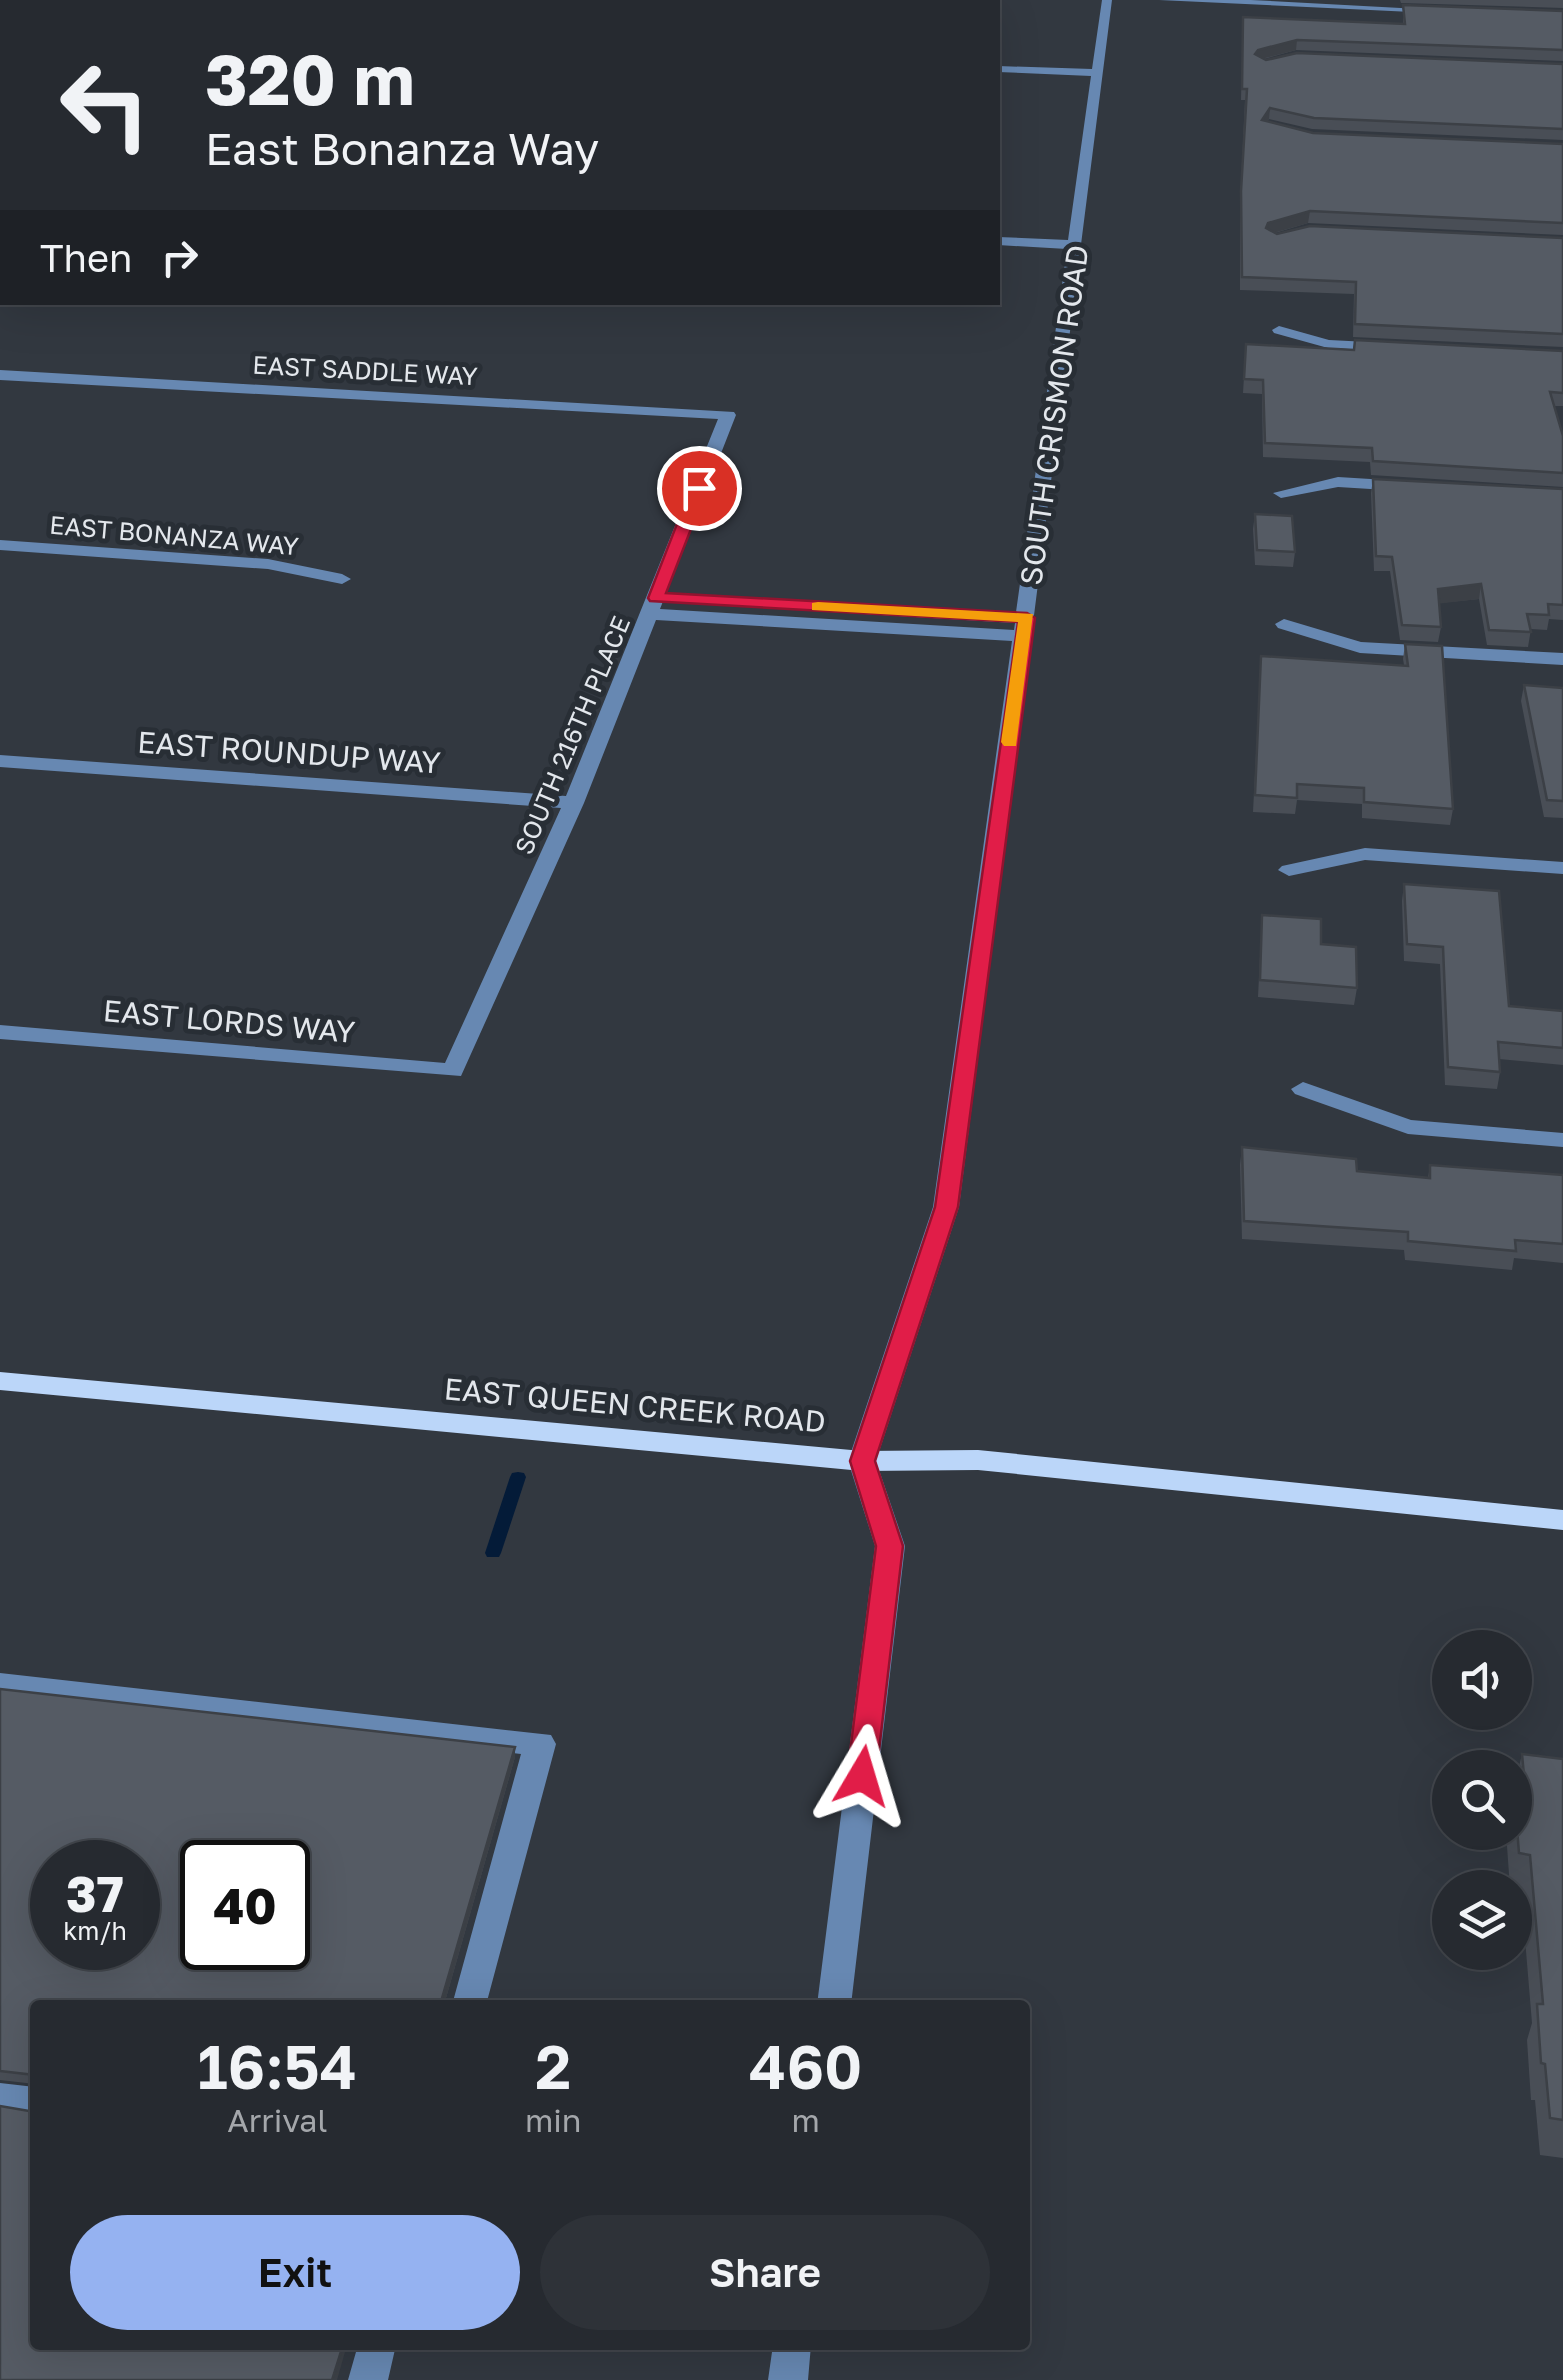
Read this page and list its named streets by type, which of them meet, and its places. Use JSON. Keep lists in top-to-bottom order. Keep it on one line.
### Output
{"streets":{"main road":["EAST QUEEN CREEK ROAD"],"street":["EAST SADDLE WAY","SOUTH CRISMON ROAD","EAST BONANZA WAY","SOUTH 216TH PLACE","EAST ROUNDUP WAY","EAST LORDS WAY"]},"crossings":[["EAST SADDLE WAY","SOUTH 216TH PLACE"],["SOUTH CRISMON ROAD","EAST QUEEN CREEK ROAD"],["SOUTH 216TH PLACE","EAST ROUNDUP WAY"],["SOUTH 216TH PLACE","EAST LORDS WAY"]],"page":{"turn":["320 m","East Bonanza Way"],"then":"Then","speed":"37 km/h","limit":"40","eta":["16:54","Arrival","2","min","460","m"],"buttons":["Exit","Share"]}}
